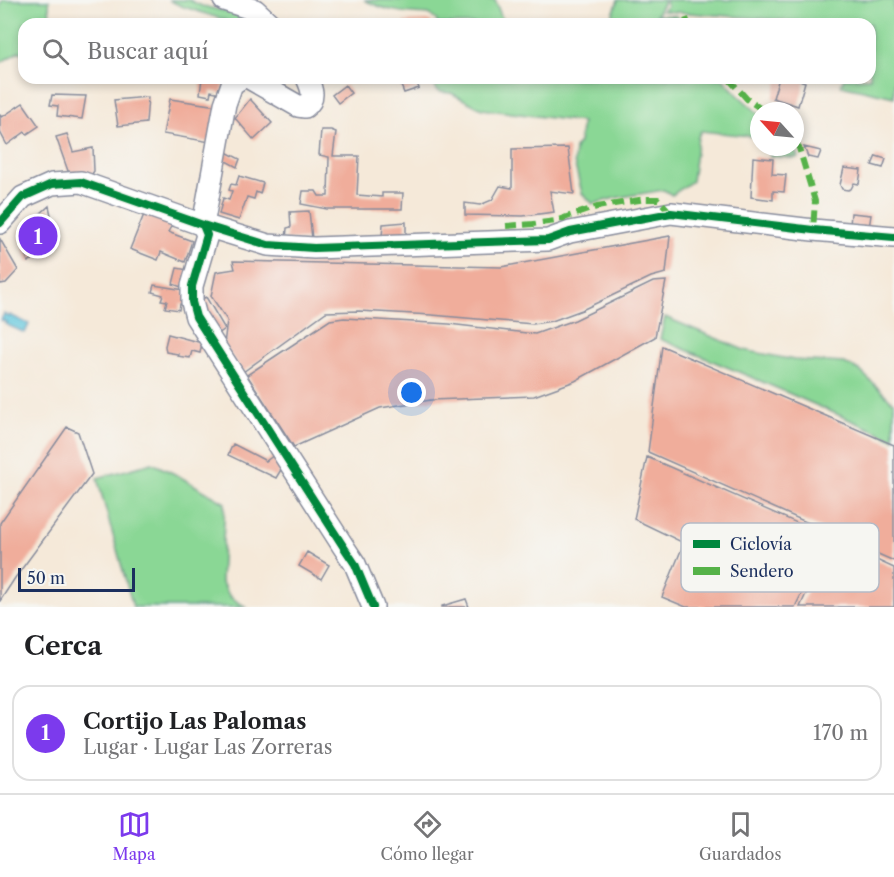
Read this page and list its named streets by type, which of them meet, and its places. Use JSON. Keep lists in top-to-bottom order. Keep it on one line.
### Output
{"legend":["Ciclovía","Sendero"],"scale_bar":"50 m","north":"top left","page":{"search":"Buscar aquí","pins":"1","scale":"50 m","heading":"Cerca","list":[{"mark":"1","name":"Cortijo Las Palomas","note":"Lugar · Lugar Las Zorreras","value":"170 m"}],"nav":["Mapa","Cómo llegar","Guardados"]}}
